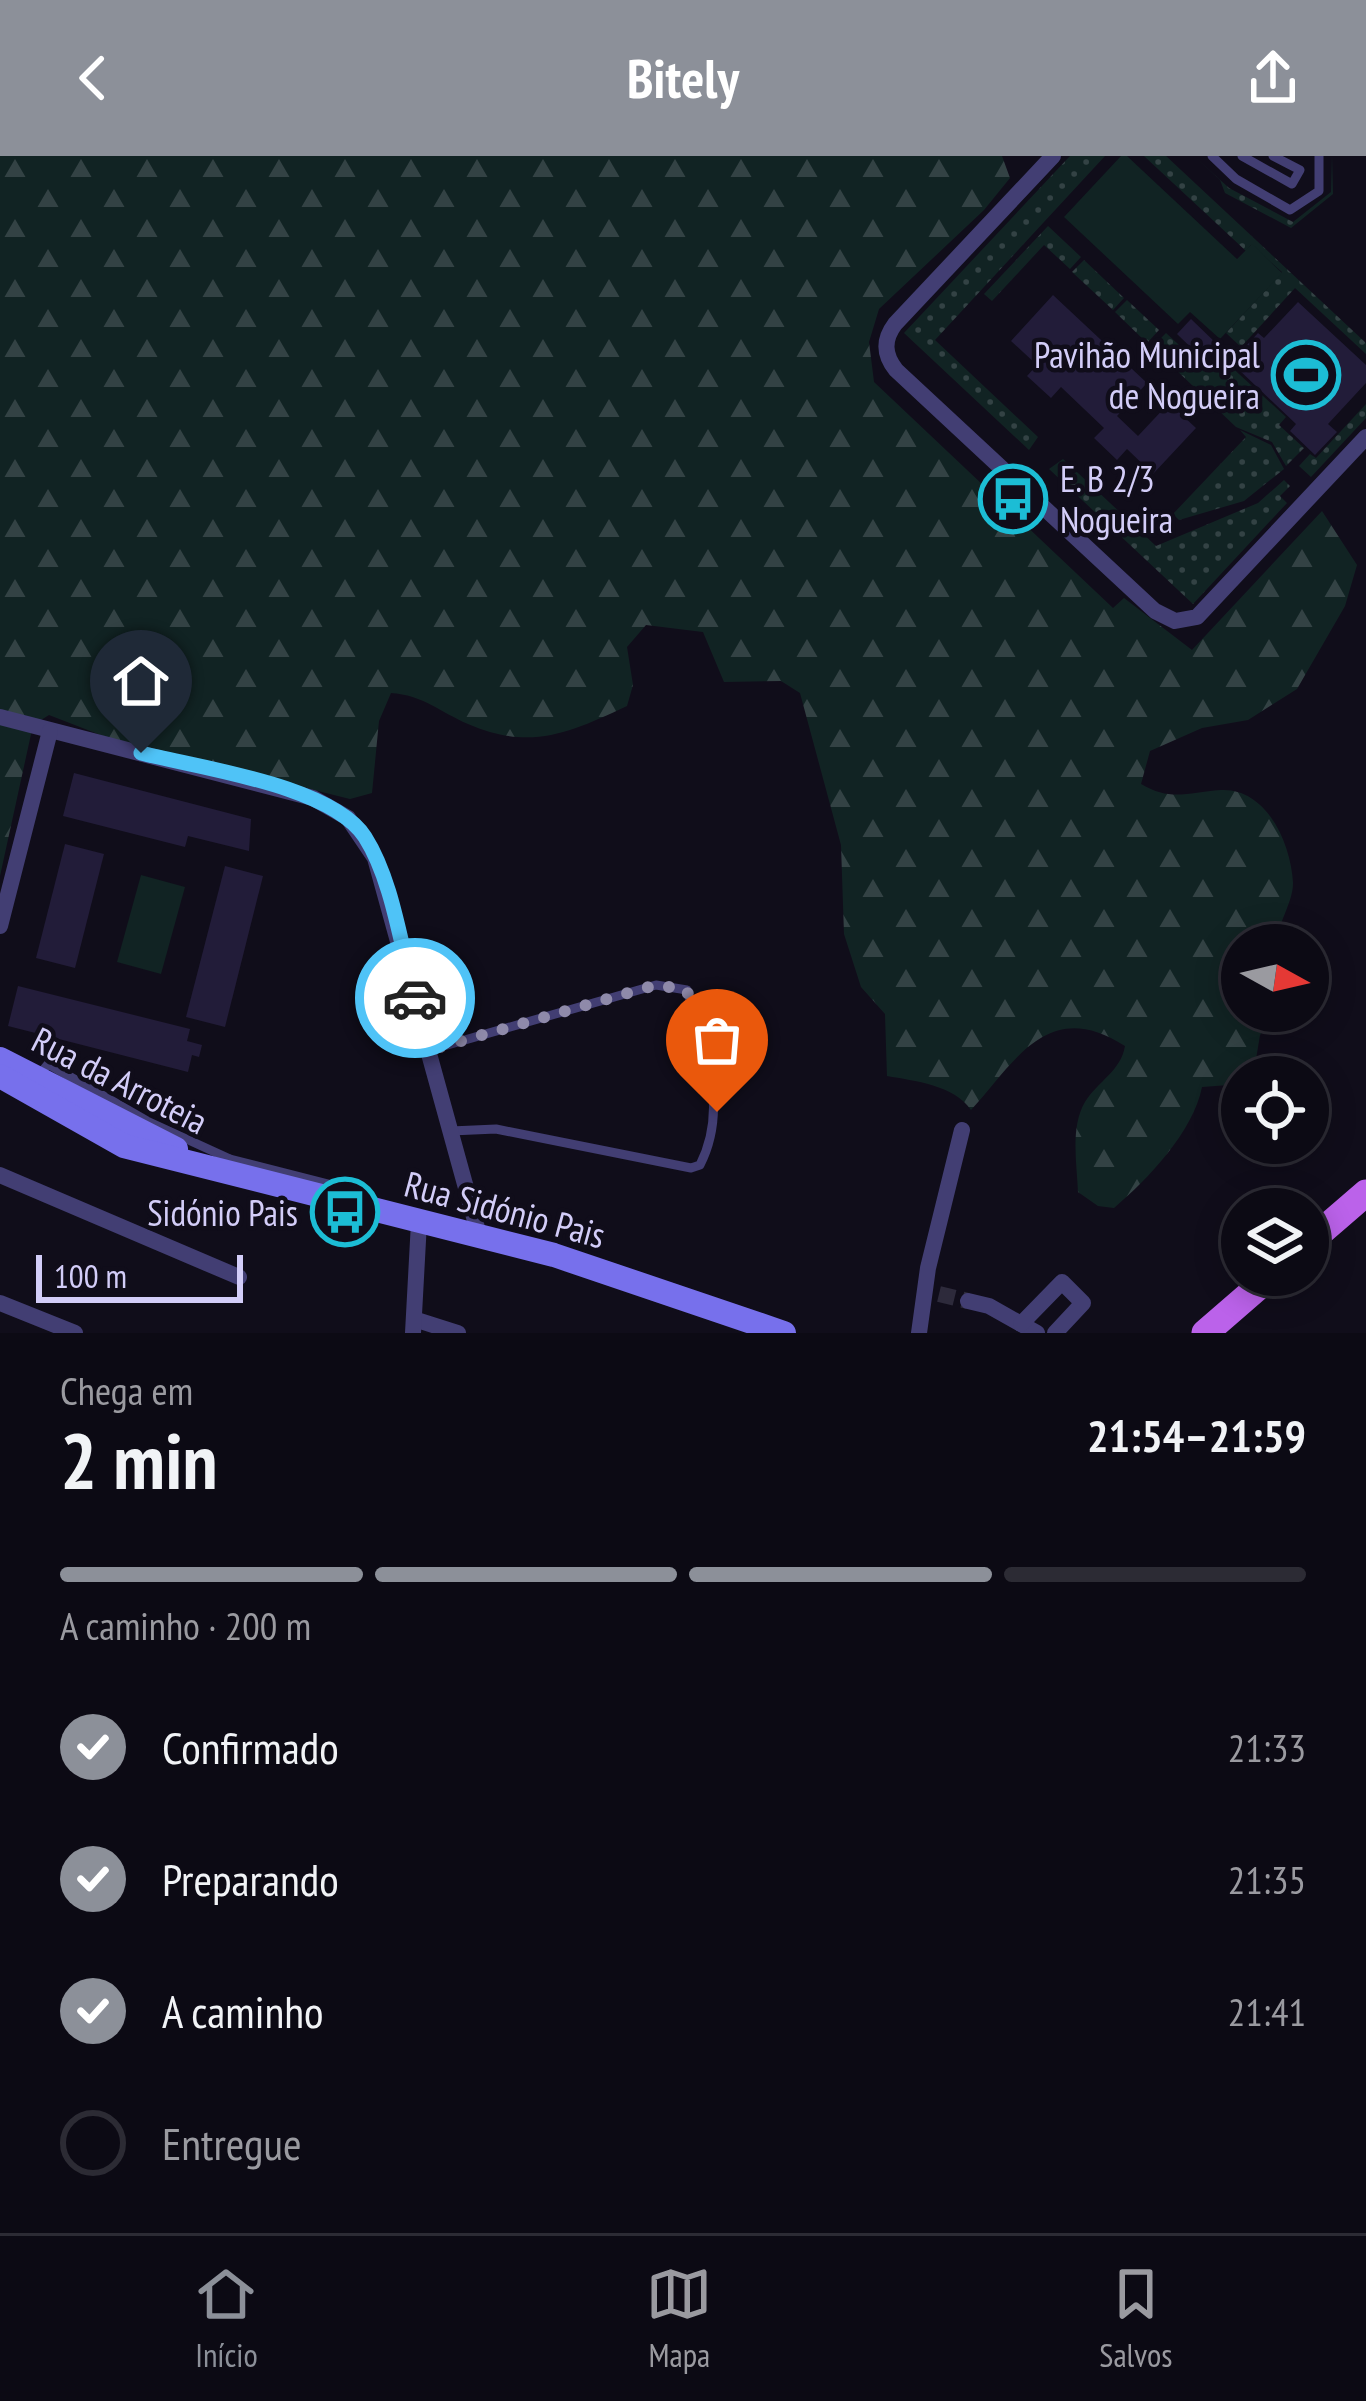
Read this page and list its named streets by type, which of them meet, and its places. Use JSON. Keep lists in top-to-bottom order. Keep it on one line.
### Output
{"streets":{"main road":["Rua da Arroteia","Rua Sidónio Pais"]},"crossings":[["Rua da Arroteia","Rua Sidónio Pais"]],"places":{"sports":["Pavihão Municipal de Nogueira"],"bus stop":["E. B 2/3 Nogueira","Sidónio Pais"]},"scale_bar":"100 m","north":"right","page":{"header":"Bitely","scale":"100 m","heading":["2 min","Chega em","21:54–21:59"],"bar":"A caminho · 200 m","list":[["Confirmado","21:33"],["Preparando","21:35"],["A caminho","21:41"],"Entregue"],"tabs":["Início","Mapa","Salvos"]}}
